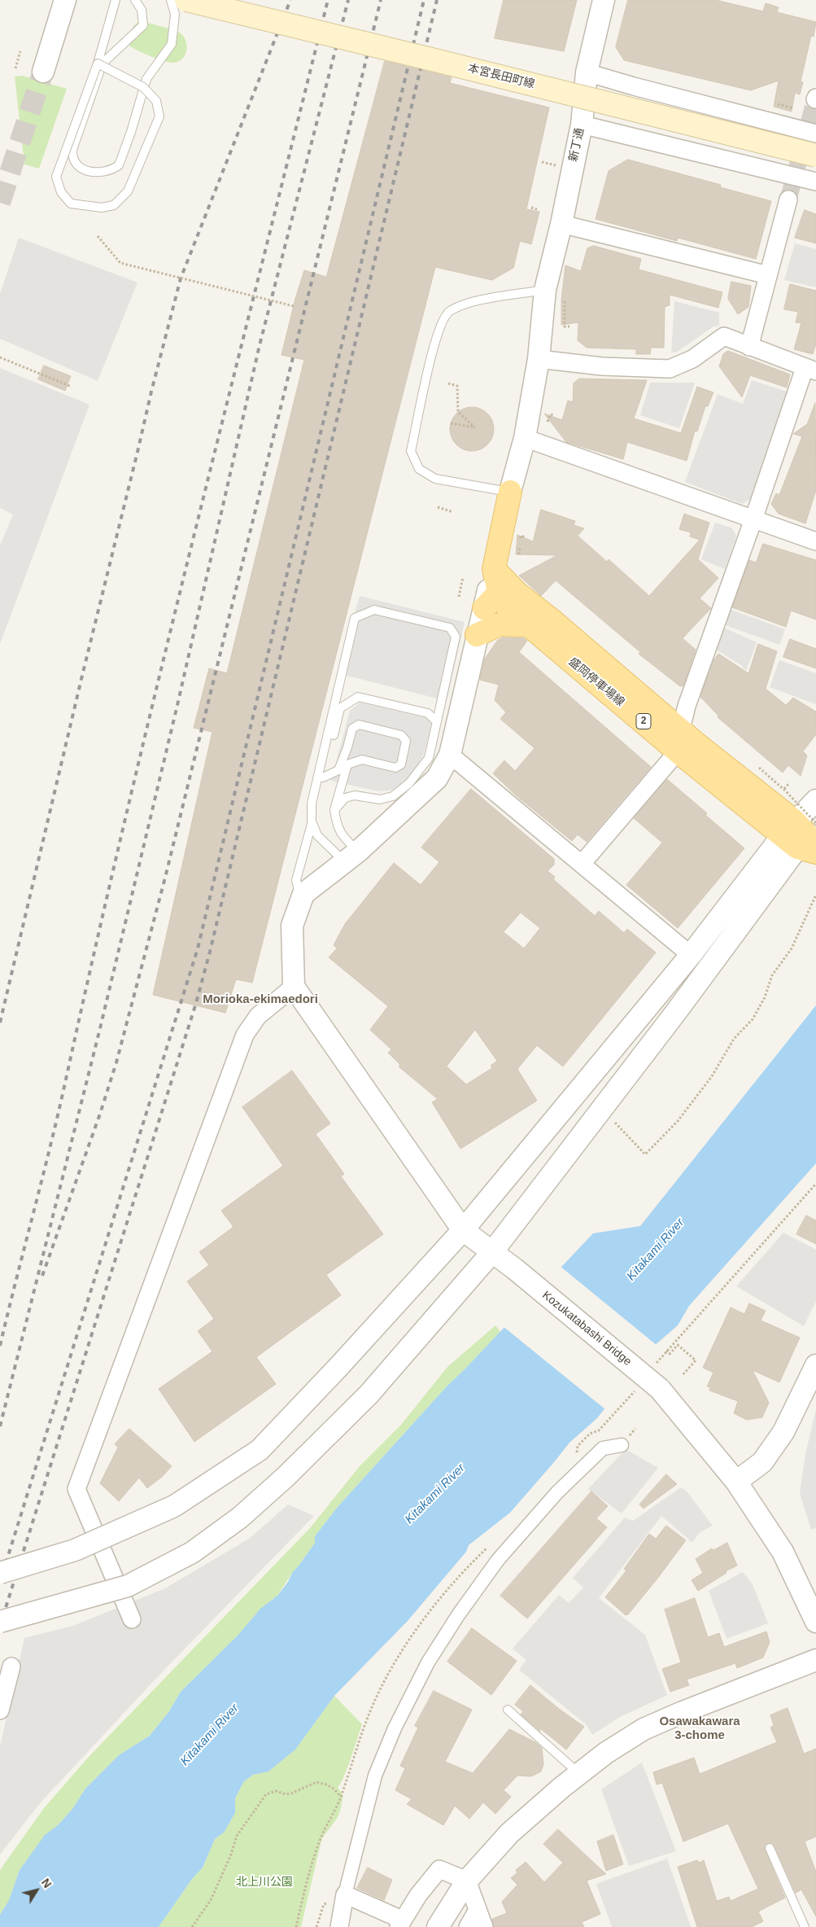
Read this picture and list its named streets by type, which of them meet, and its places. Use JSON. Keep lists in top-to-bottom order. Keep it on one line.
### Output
{"streets":{"main road":["本宮長田町線","盛岡停車場線","2"],"street":["新丁通","Kozukatabashi Bridge"]},"districts":["Morioka-ekimaedori","Osawakawara 3-chome"],"water":["Kitakami River"],"parks":["北上川公園"],"north":"top right"}
